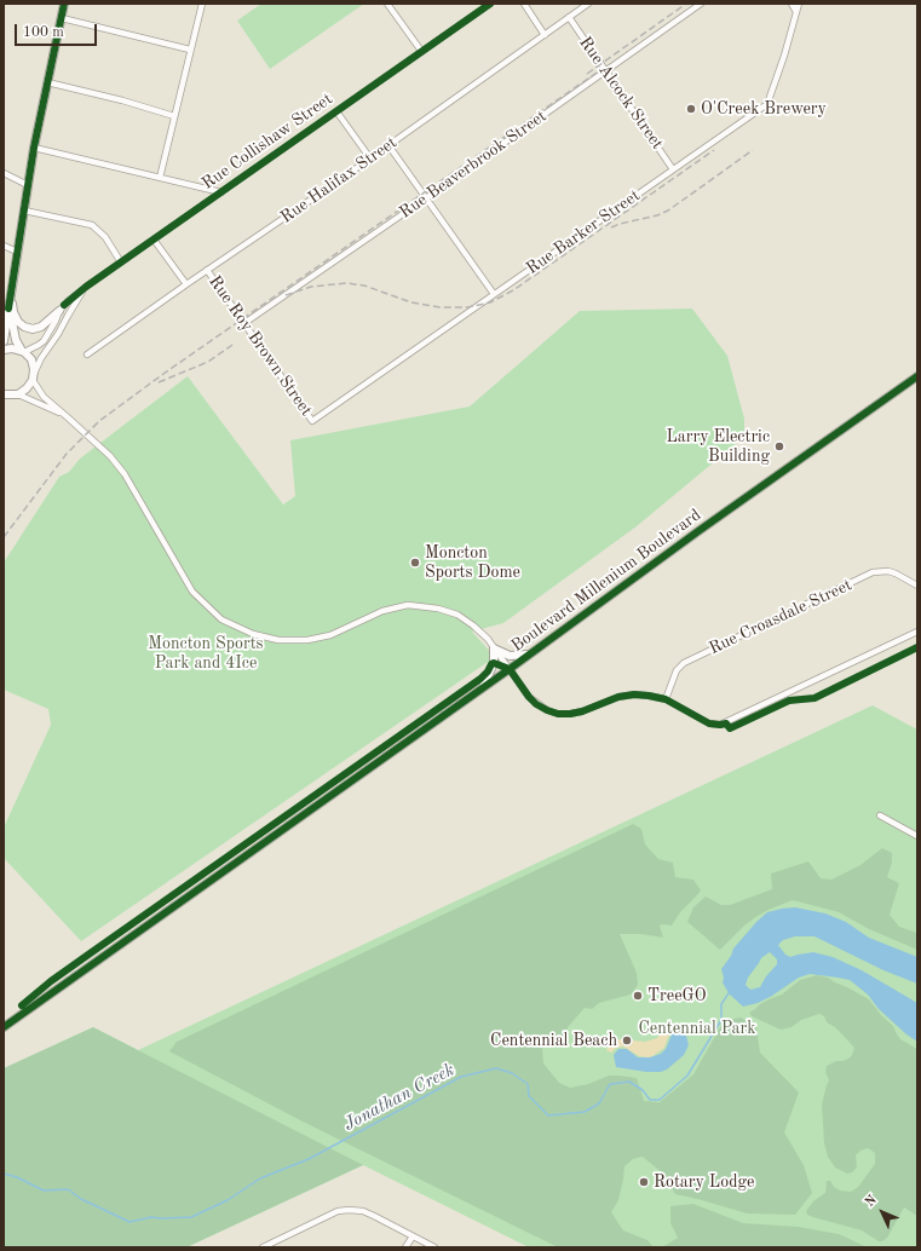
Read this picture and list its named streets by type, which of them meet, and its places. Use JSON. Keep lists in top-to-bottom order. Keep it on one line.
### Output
{"streets":{"main road":["Boulevard Millenium Boulevard"],"street":["Rue Alcock Street","Rue Collishaw Street","Rue Beaverbrook Street","Rue Halifax Street","Rue Barker Street","Rue Roy Brown Street","Rue Croasdale Street"]},"crossings":[["Rue Alcock Street","Rue Beaverbrook Street"],["Rue Alcock Street","Rue Halifax Street"],["Rue Alcock Street","Rue Barker Street"],["Rue Beaverbrook Street","Rue Roy Brown Street"],["Rue Halifax Street","Rue Roy Brown Street"],["Rue Barker Street","Rue Roy Brown Street"]],"water":["Jonathan Creek"],"parks":["Moncton Sports Park and 4Ice","Centennial Park"],"places":["O'Creek Brewery","Larry Electric Building","Moncton Sports Dome","TreeGO","Centennial Beach","Rotary Lodge"],"scale_bar":"100 m","north":"top left"}
